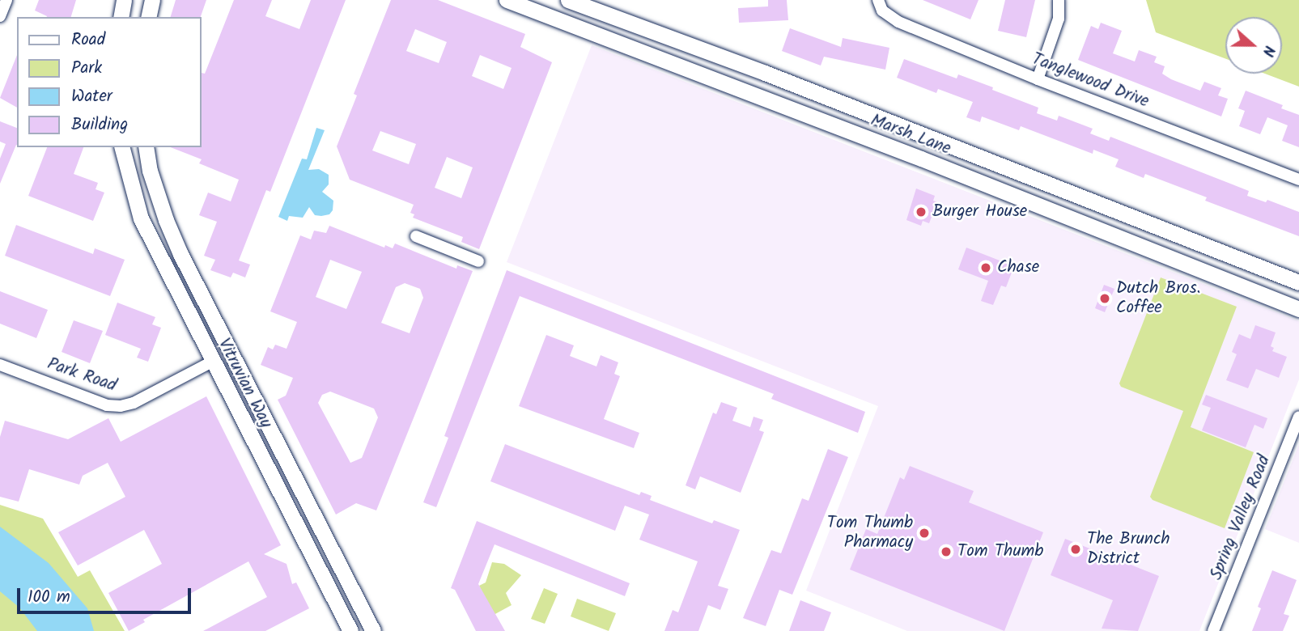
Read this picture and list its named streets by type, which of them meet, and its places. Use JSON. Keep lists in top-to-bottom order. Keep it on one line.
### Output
{"streets":{"main road":["Marsh Lane","Vitruvian Way"],"street":["Tanglewood Drive","Park Road","Spring Valley Road"]},"crossings":[["Park Road","Vitruvian Way"]],"places":["Burger House","Chase","Dutch Bros. Coffee","Tom Thumb Pharmacy","The Brunch District","Tom Thumb"],"legend":["Road","Park","Water","Building"],"scale_bar":"100 m","north":"right"}
